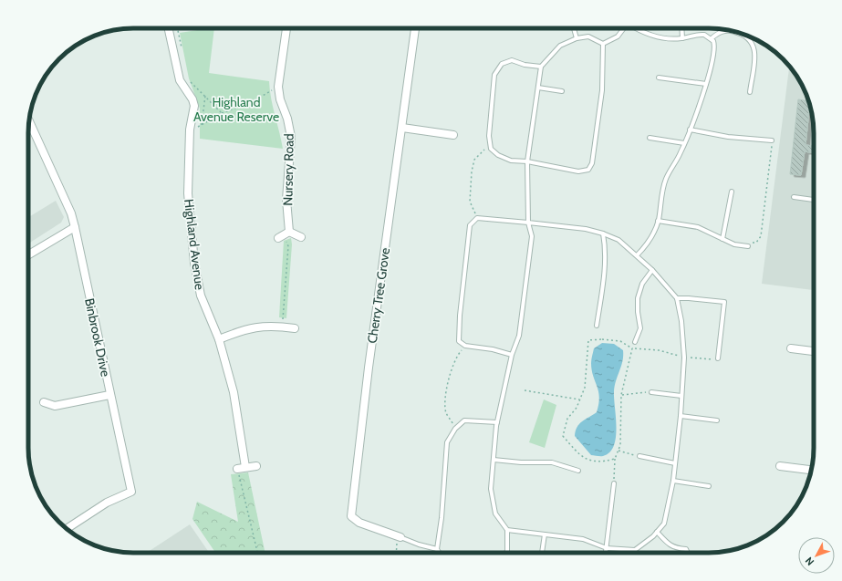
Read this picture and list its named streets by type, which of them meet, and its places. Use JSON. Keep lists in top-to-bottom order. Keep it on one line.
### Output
{"streets":{"street":["Nursery Road","Highland Avenue","Cherry Tree Grove","Binbrook Drive"]},"parks":["Highland Avenue Reserve"],"north":"bottom left"}
